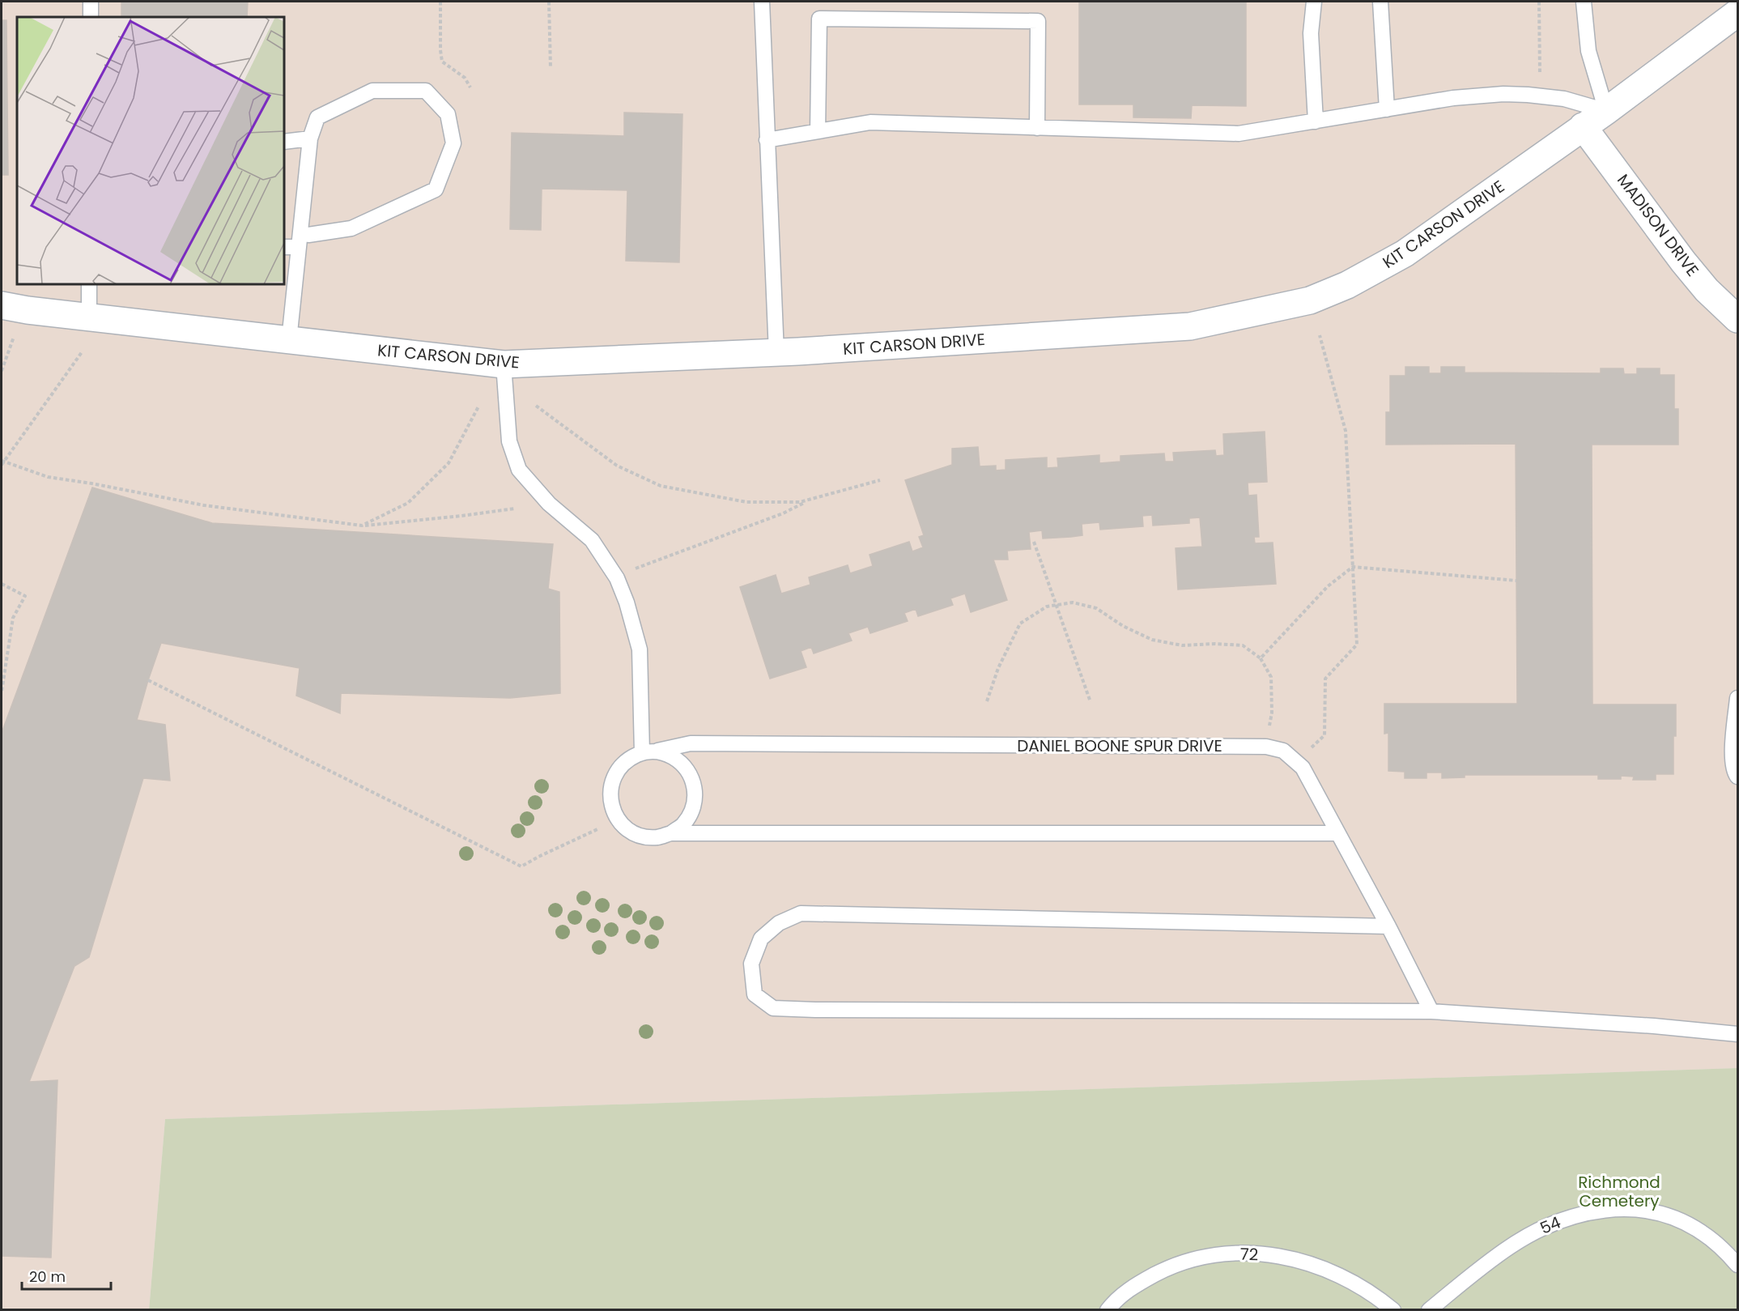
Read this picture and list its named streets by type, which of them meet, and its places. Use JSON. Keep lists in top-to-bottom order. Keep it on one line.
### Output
{"streets":{"street":["KIT CARSON DRIVE","MADISON DRIVE"],"lane":["DANIEL BOONE SPUR DRIVE","54","72"]},"crossings":[["KIT CARSON DRIVE","MADISON DRIVE"]],"parks":["Richmond Cemetery"],"scale_bar":"20 m"}
